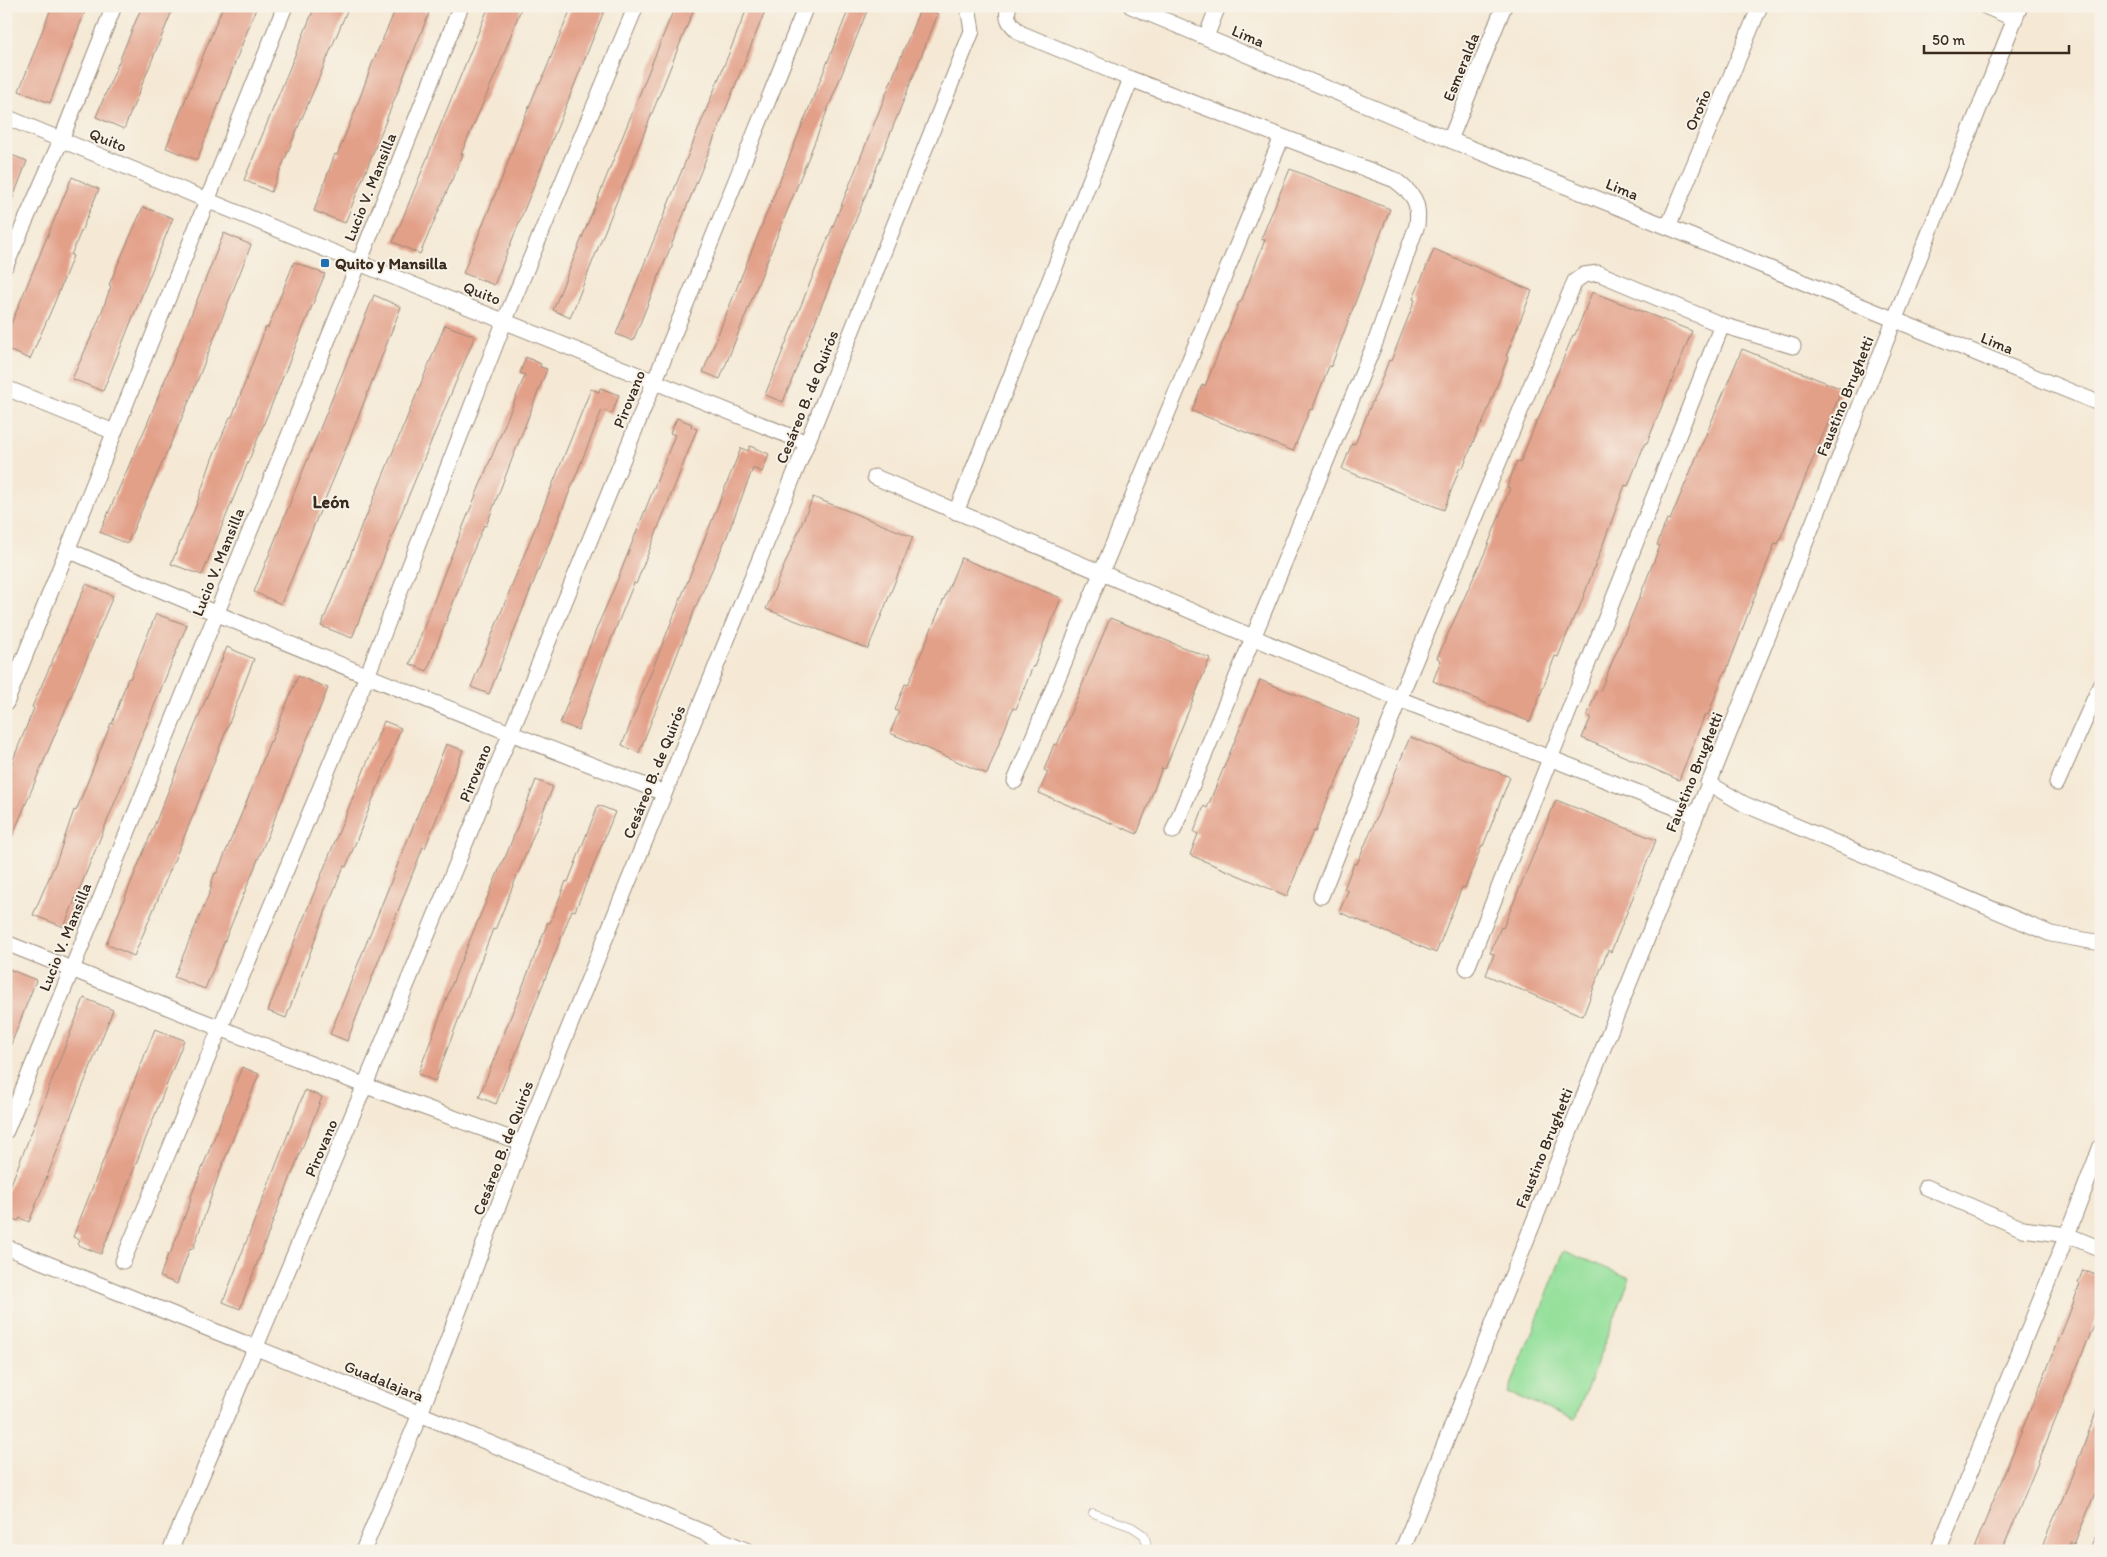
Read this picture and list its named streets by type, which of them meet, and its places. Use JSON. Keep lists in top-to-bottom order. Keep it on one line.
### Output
{"streets":{"street":["Lima","Esmeralda","Oroño","Quito","Lucio V. Mansilla","Faustino Brughetti","Cesáreo B. de Quirós","Pirovano","Guadalajara"]},"crossings":[["Lima","Esmeralda"],["Lima","Oroño"],["Lima","Faustino Brughetti"],["Quito","Lucio V. Mansilla"],["Quito","Cesáreo B. de Quirós"],["Quito","Pirovano"],["Cesáreo B. de Quirós","Guadalajara"],["Pirovano","Guadalajara"]],"districts":["León"],"places":{"transit":["Quito y Mansilla"]},"scale_bar":"50 m"}
